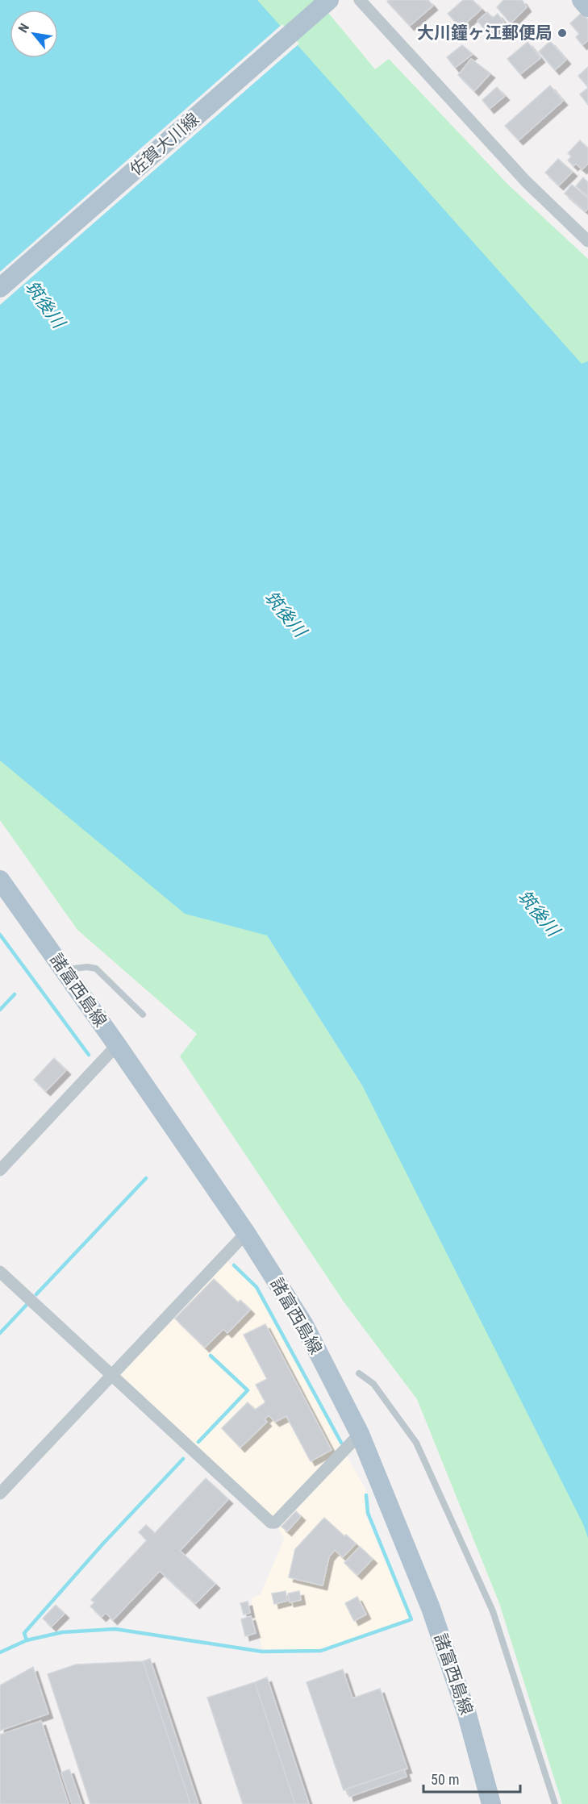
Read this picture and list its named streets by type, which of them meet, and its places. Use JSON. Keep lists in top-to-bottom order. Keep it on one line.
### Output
{"streets":{"main road":["佐賀大川線","諸富西島線"]},"water":["筑後川"],"places":["大川鐘ヶ江郵便局"],"scale_bar":"50 m","north":"top left"}
